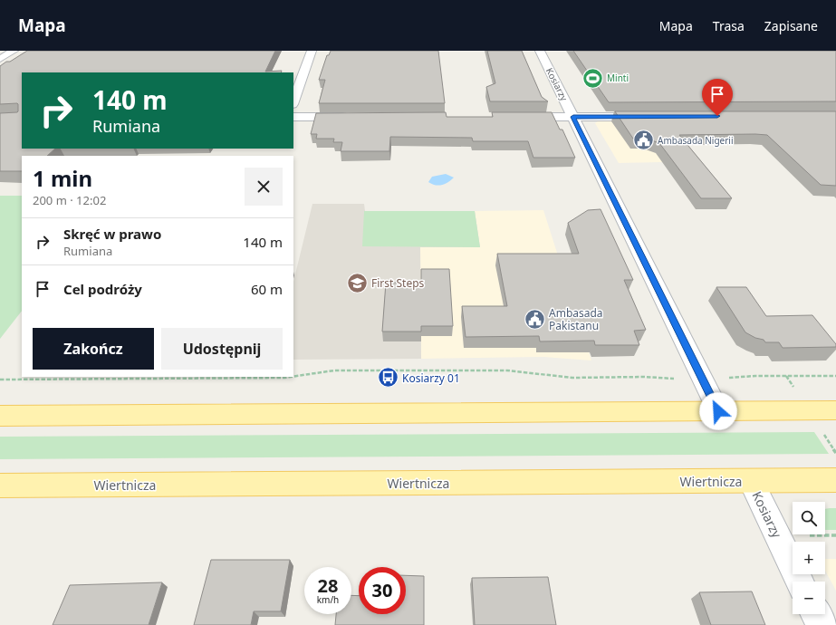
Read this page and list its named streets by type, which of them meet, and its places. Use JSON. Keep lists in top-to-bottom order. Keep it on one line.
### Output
{"streets":{"main road":["Wiertnicza"],"street":["Kosiarzy"]},"crossings":[["Kosiarzy","Wiertnicza"]],"places":{"sports":["Minti"],"public building":["Ambasada Nigerii","Ambasada Pakistanu"],"school or university":["First Steps"],"bus stop":["Kosiarzy 01"]},"page":{"header":"Mapa","nav":["Mapa","Trasa","Zapisane"],"turn":["140 m","Rumiana"],"heading":["1 min","200 m · 12:02"],"list":[{"name":"Skręć w prawo","note":"Rumiana","value":"140 m"},{"name":"Cel podróży","value":"60 m"}],"buttons":["Zakończ","Udostępnij"],"map_buttons":["+","−"],"speed":"28 km/h","limit":"30"}}
